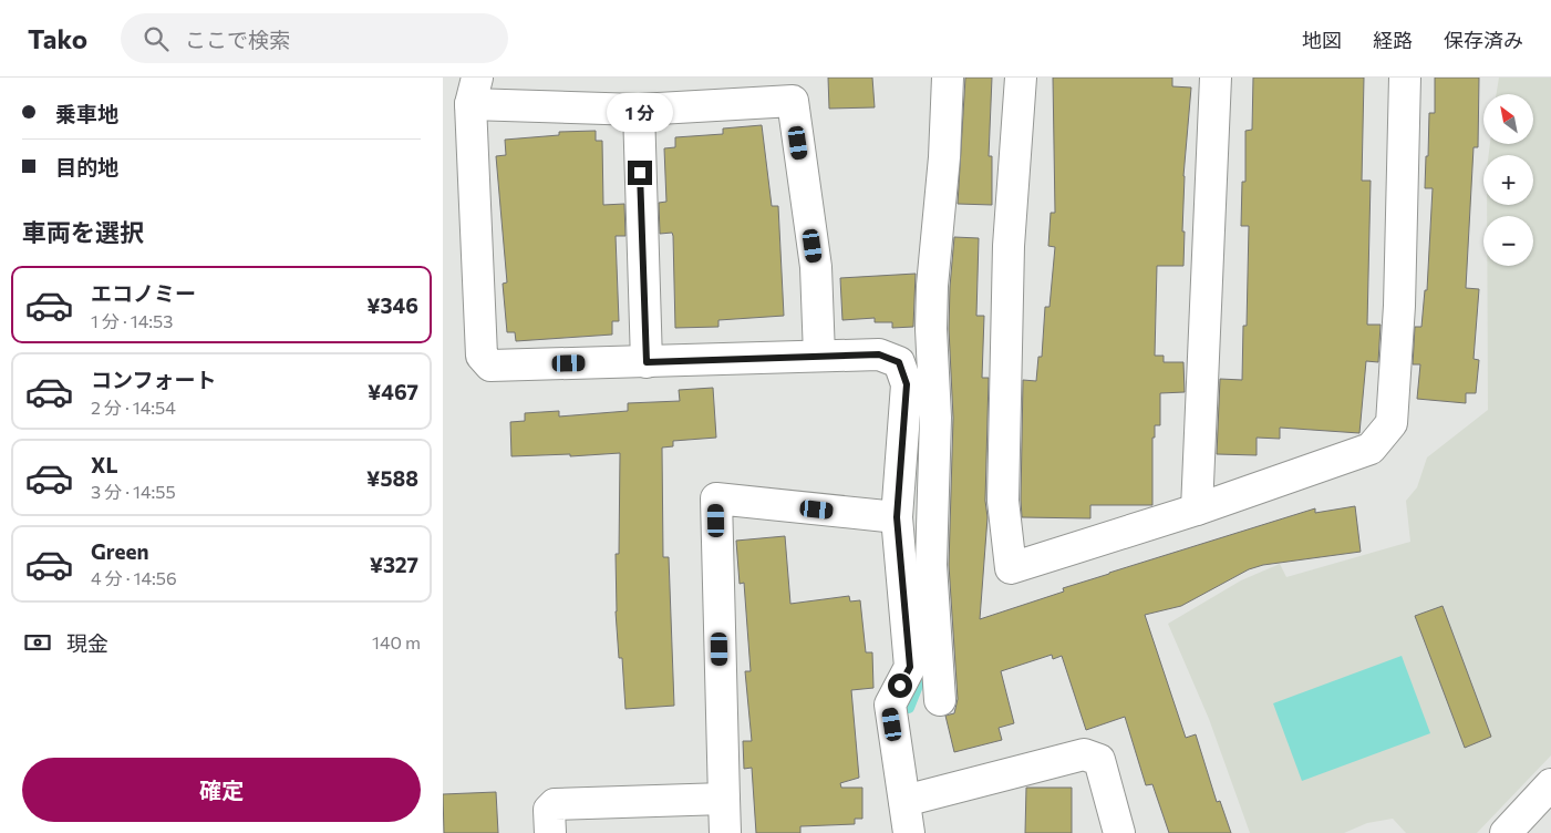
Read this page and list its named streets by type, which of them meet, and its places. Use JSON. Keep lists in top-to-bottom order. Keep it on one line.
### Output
{"north":"top left","page":{"header":"Tako","search":"ここで検索","nav":["地図","経路","保存済み"],"banner":["乗車地","目的地"],"bubble":"1 分","map_buttons":["+","−"],"heading":"車両を選択","list":[{"name":"エコノミー","note":"1 分 · 14:53","value":"¥346"},{"name":"コンフォート","note":"2 分 · 14:54","value":"¥467"},{"name":"XL","note":"3 分 · 14:55","value":"¥588"},{"name":"Green","note":"4 分 · 14:56","value":"¥327"}],"pay":["現金","140 m"],"buttons":"確定"}}
